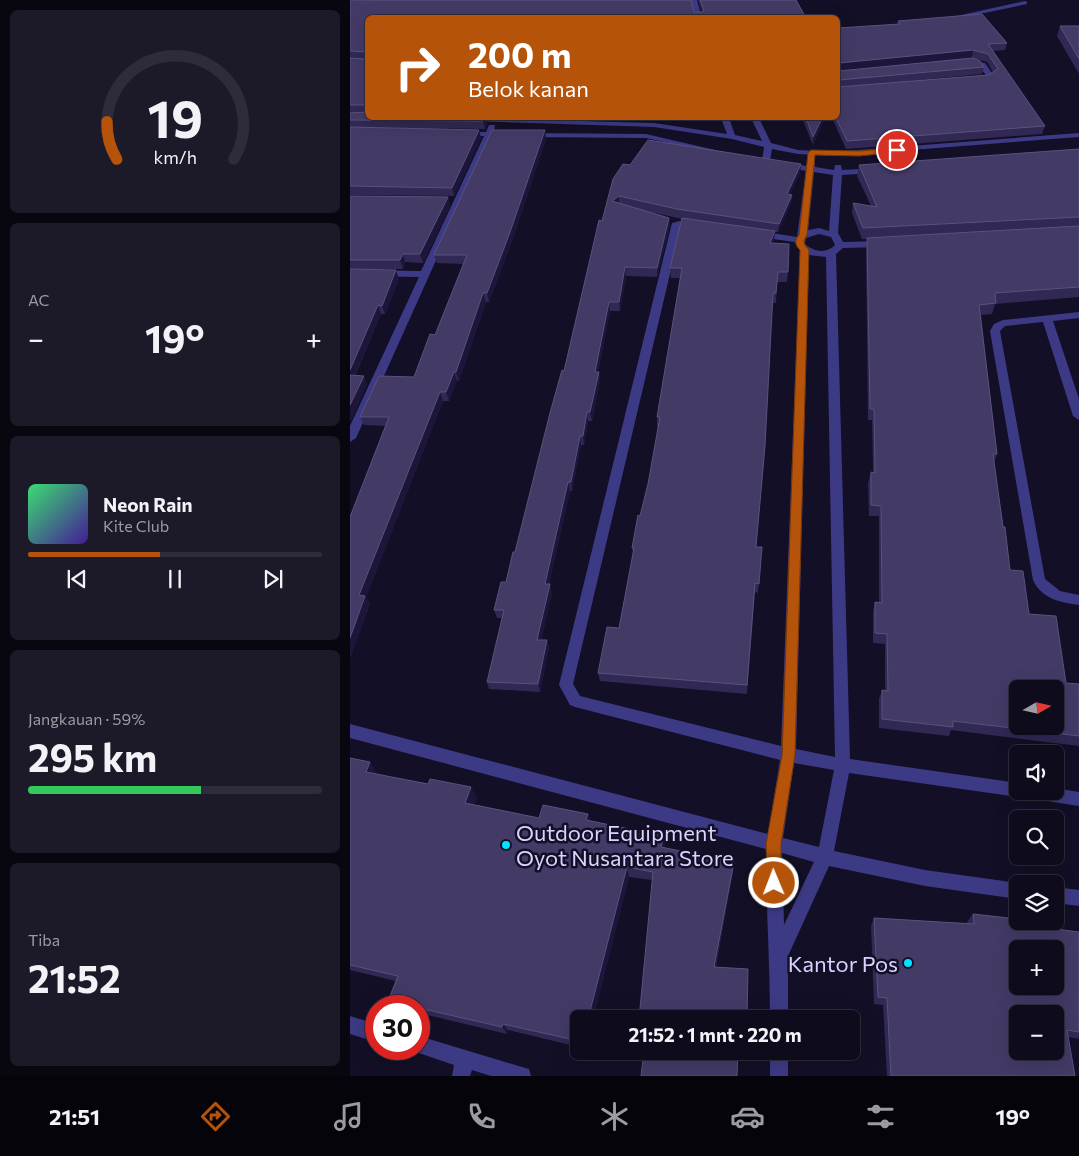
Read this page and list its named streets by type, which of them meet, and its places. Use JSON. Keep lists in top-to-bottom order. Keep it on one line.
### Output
{"places":["Outdoor Equipment Oyot Nusantara Store","Kantor Pos"],"north":"right","page":{"turn":["200 m","Belok kanan"],"tile":["AC",["Jangkauan · 59%","295 km"],["Tiba","21:52"]],"heat":["−","19°","+"],"song":["Neon Rain","Kite Club"],"map_buttons":["+","−"],"limit":"30","trip":"21:52 · 1 mnt · 220 m","tabs":["21:51","19°"],"gauge":["19","km/h"]}}
